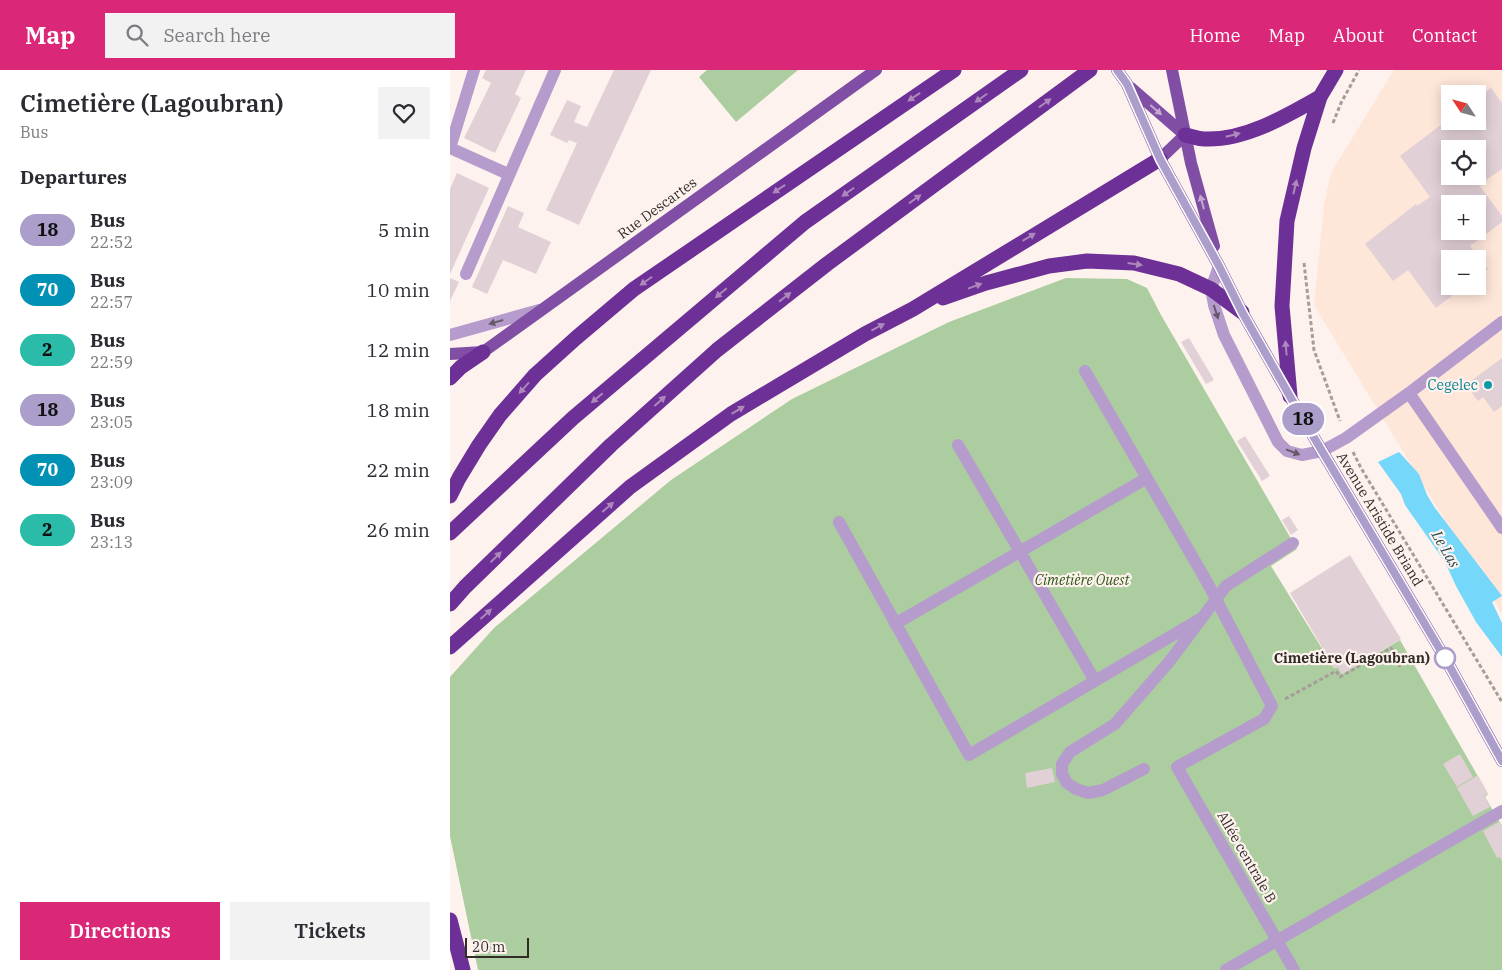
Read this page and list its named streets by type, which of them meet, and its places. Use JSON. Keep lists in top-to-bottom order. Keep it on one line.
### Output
{"streets":{"main road":["Rue Descartes","Avenue Aristide Briand"],"street":["Allée centrale B"]},"water":["Le Las"],"parks":["Cimetière Ouest"],"places":["Cegelec","Cimetière (Lagoubran)"],"lines":["bus line 18"],"scale_bar":"20 m","north":"top left","page":{"header":"Map","search":"Search here","nav":["Home","Map","About","Contact"],"heading":[["Cimetière (Lagoubran)","Bus"],"Departures"],"on_map":"18","map_buttons":["+","−"],"list":[{"mark":"18","name":"Bus","note":"22:52","value":"5 min"},{"mark":"70","name":"Bus","note":"22:57","value":"10 min"},{"mark":"2","name":"Bus","note":"22:59","value":"12 min"},{"mark":"18","name":"Bus","note":"23:05","value":"18 min"},{"mark":"70","name":"Bus","note":"23:09","value":"22 min"},{"mark":"2","name":"Bus","note":"23:13","value":"26 min"}],"buttons":["Directions","Tickets"],"scale":"20 m"}}
